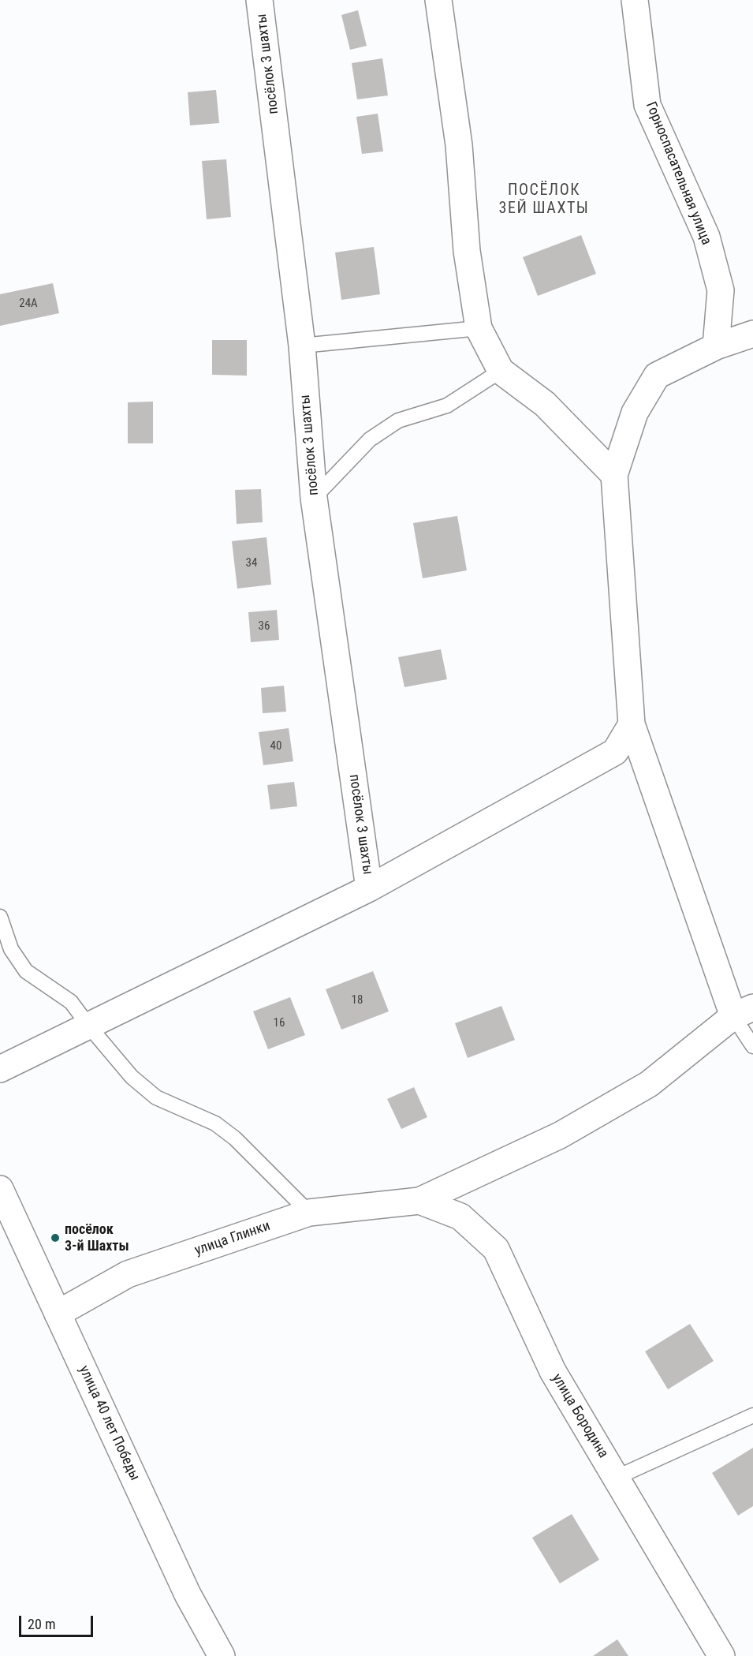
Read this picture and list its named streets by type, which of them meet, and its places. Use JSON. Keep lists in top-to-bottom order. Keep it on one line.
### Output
{"streets":{"street":["посёлок 3 шахты","Горноспасательная улица","улица Глинки","улица Бородина","улица 40 лет Победы"]},"crossings":[["улица Глинки","улица Бородина"],["улица Глинки","улица 40 лет Победы"]],"districts":["ПОСЁЛОК 3ЕЙ ШАХТЫ"],"places":["посёлок 3-й Шахты"],"house_numbers":["24А","34","36","40","18","16"],"scale_bar":"20 m"}
